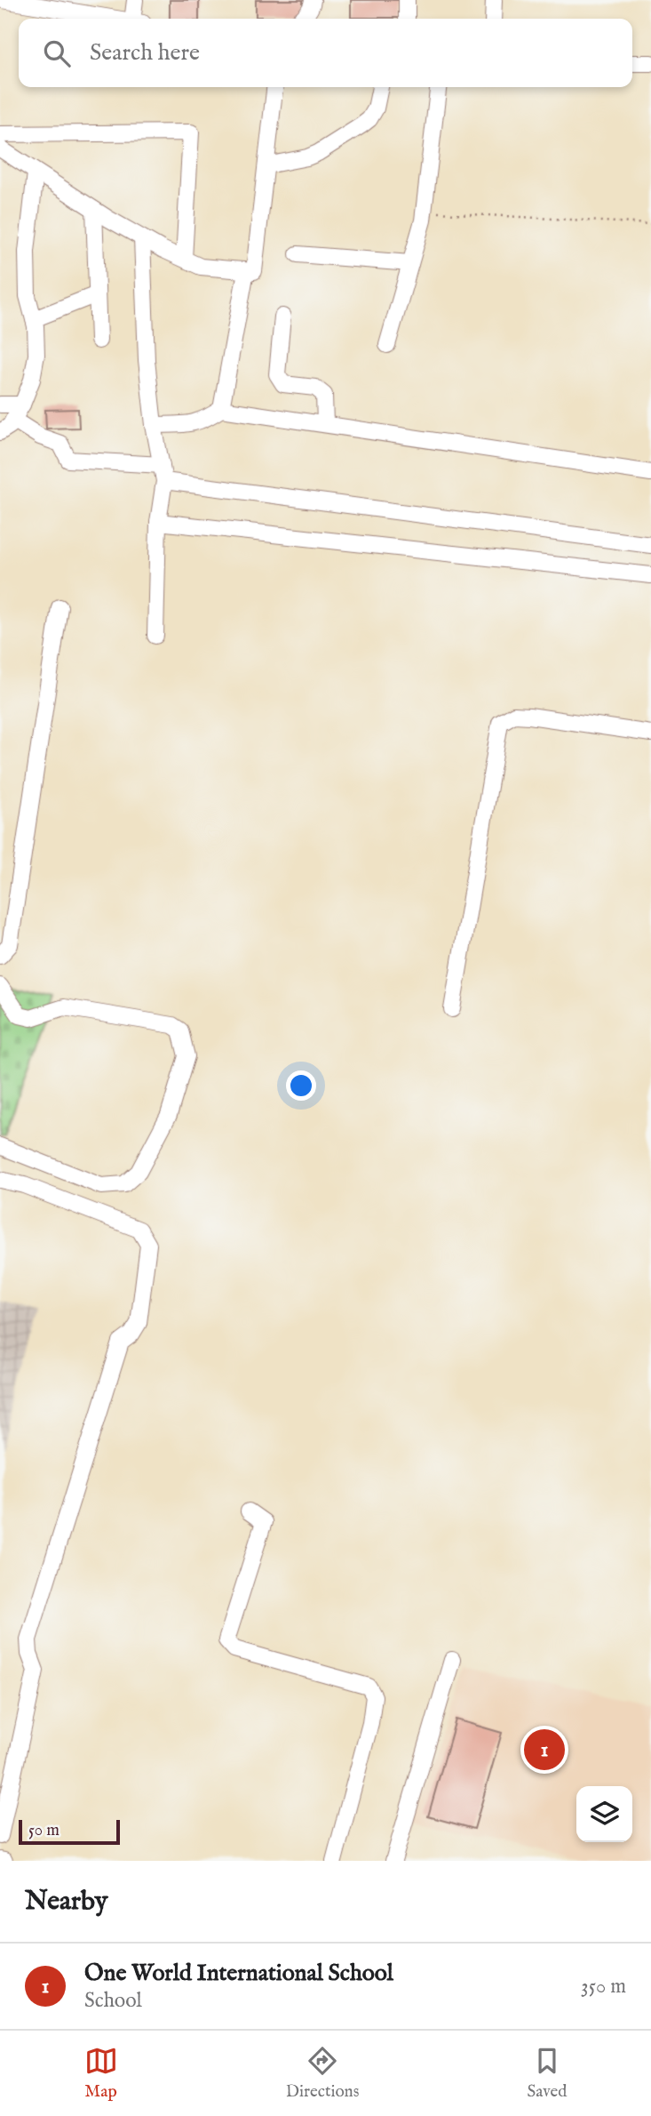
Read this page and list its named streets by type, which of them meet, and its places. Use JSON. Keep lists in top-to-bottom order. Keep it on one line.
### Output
{"scale_bar":"50 m","page":{"search":"Search here","pins":"1","scale":"50 m","heading":"Nearby","list":[{"mark":"1","name":"One World International School","note":"School","value":"350 m"}],"nav":["Map","Directions","Saved"]}}
